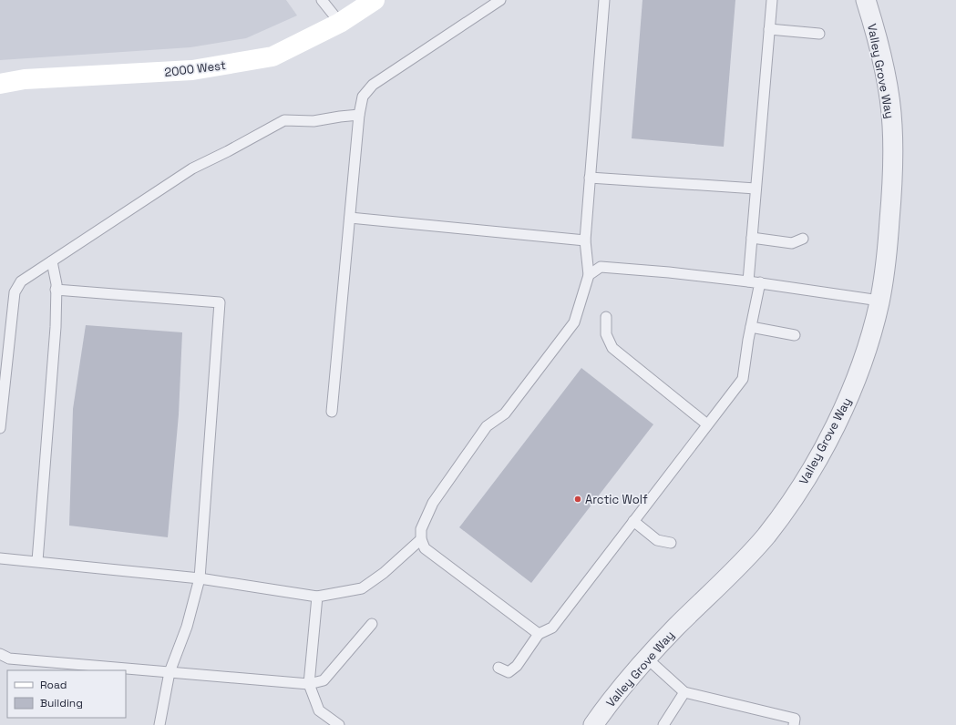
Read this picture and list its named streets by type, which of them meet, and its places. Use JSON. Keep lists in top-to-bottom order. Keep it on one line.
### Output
{"streets":{"street":["2000 West","Valley Grove Way"]},"places":["Arctic Wolf"],"legend":["Road","Building"]}
